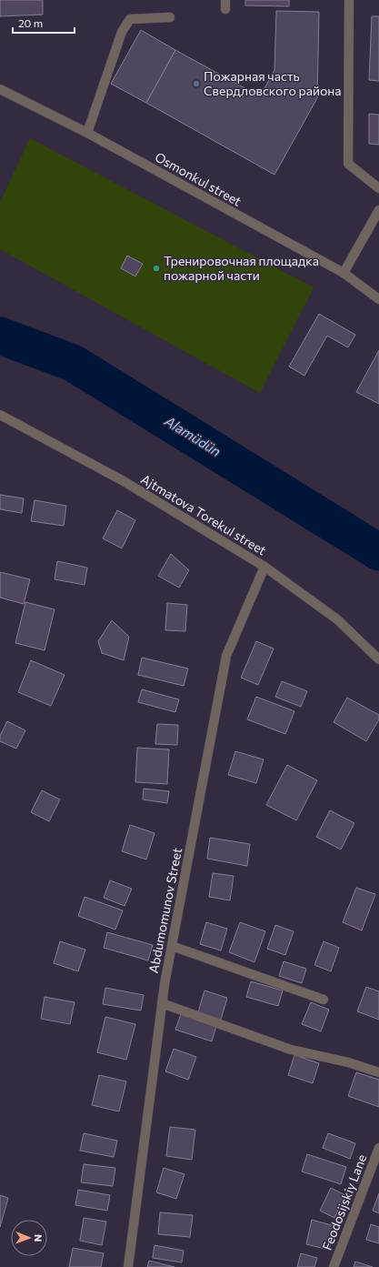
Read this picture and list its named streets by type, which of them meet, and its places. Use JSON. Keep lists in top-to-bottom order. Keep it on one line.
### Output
{"streets":{"street":["Osmonkul street","Ajtmatova Torekul street","Abdumomunov Street","Feodosijskiy Lane"]},"crossings":[["Ajtmatova Torekul street","Abdumomunov Street"]],"water":["Alamüdün"],"places":["Пожарная часть Свердловского района","Тренировочная площадка пожарной части"],"scale_bar":"20 m","north":"right"}
